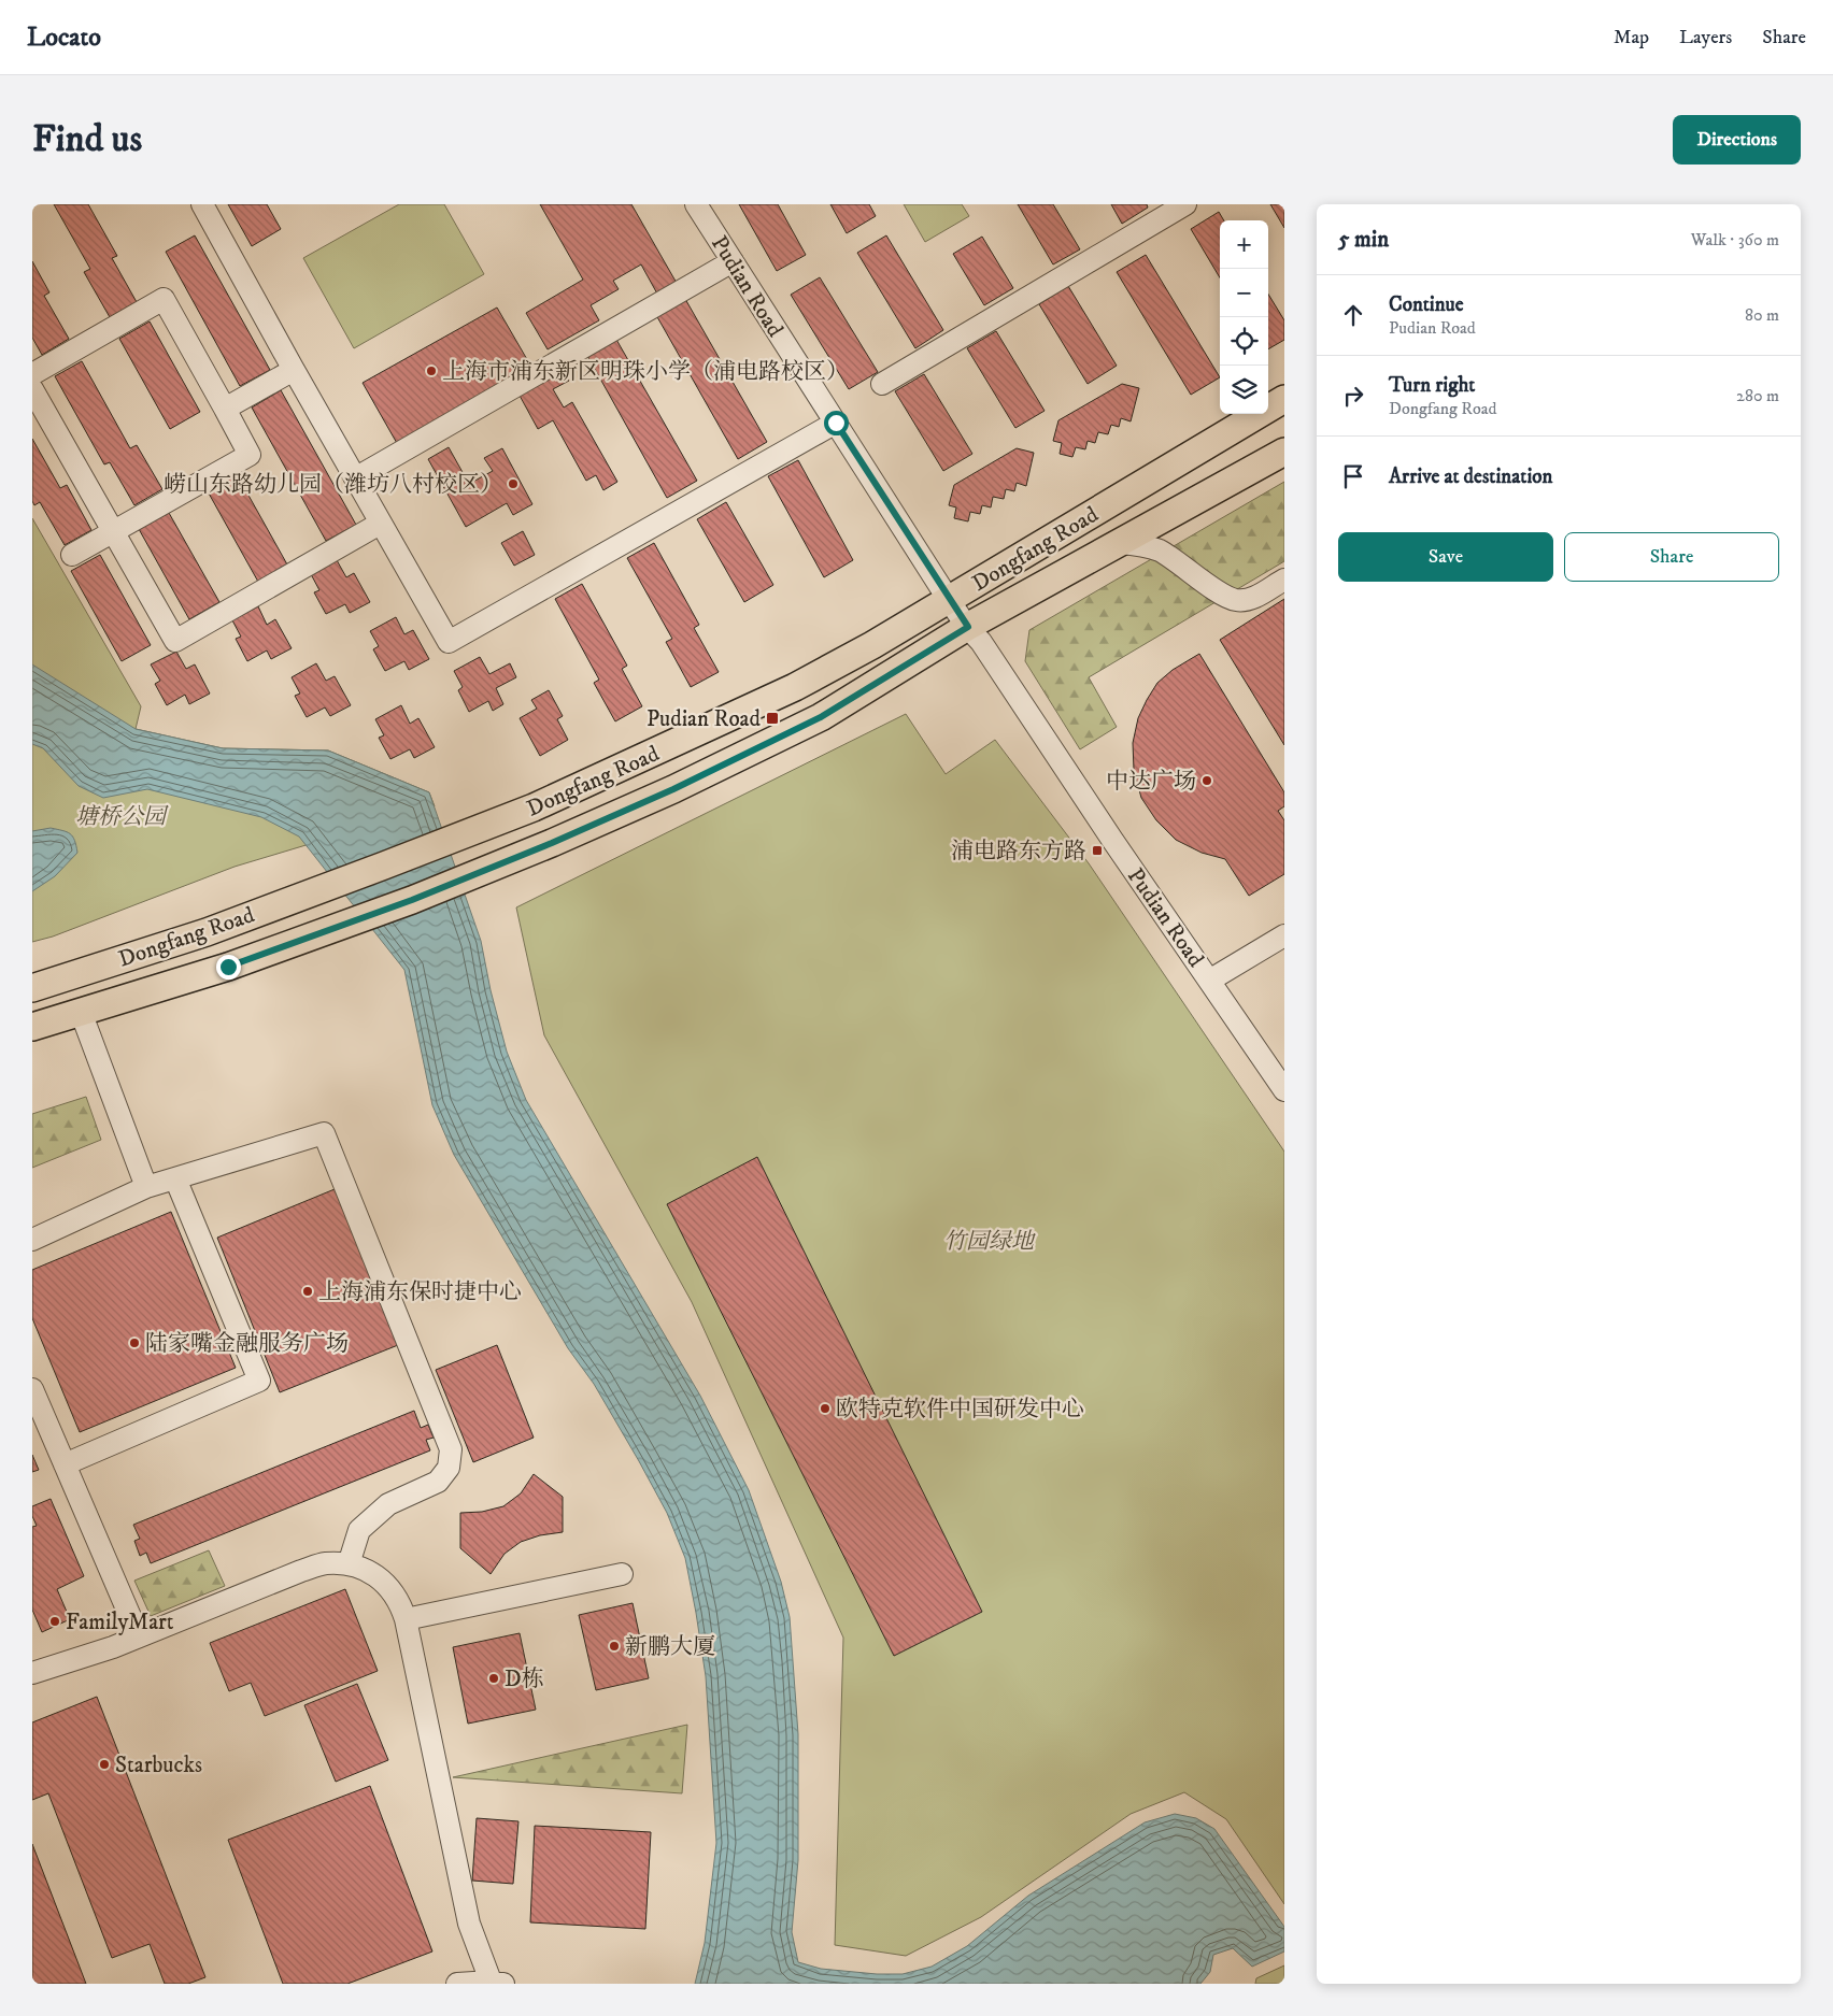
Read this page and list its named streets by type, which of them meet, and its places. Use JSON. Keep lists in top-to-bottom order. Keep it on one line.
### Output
{"streets":{"main road":["Dongfang Road"],"street":["Pudian Road"]},"crossings":[["Pudian Road","Dongfang Road"]],"parks":["塘桥公园","竹园绿地"],"places":{"other":["上海市浦东新区明珠小学（浦电路校区）","崂山东路幼儿园（潍坊八村校区）","中达广场","上海浦东保时捷中心","陆家嘴金融服务广场","欧特克软件中国研发中心","FamilyMart","新鹏大厦","D栋","Starbucks"],"transit":["Pudian Road","浦电路东方路"]},"page":{"header":"Locato","nav":["Map","Layers","Share"],"buttons":["Directions",["Save","Share"]],"title":"Find us","heading":["5 min","Walk · 360 m"],"map_buttons":["+","−"],"list":[["Continue","Pudian Road","80 m"],["Turn right","Dongfang Road","280 m"],"Arrive at destination"]}}
